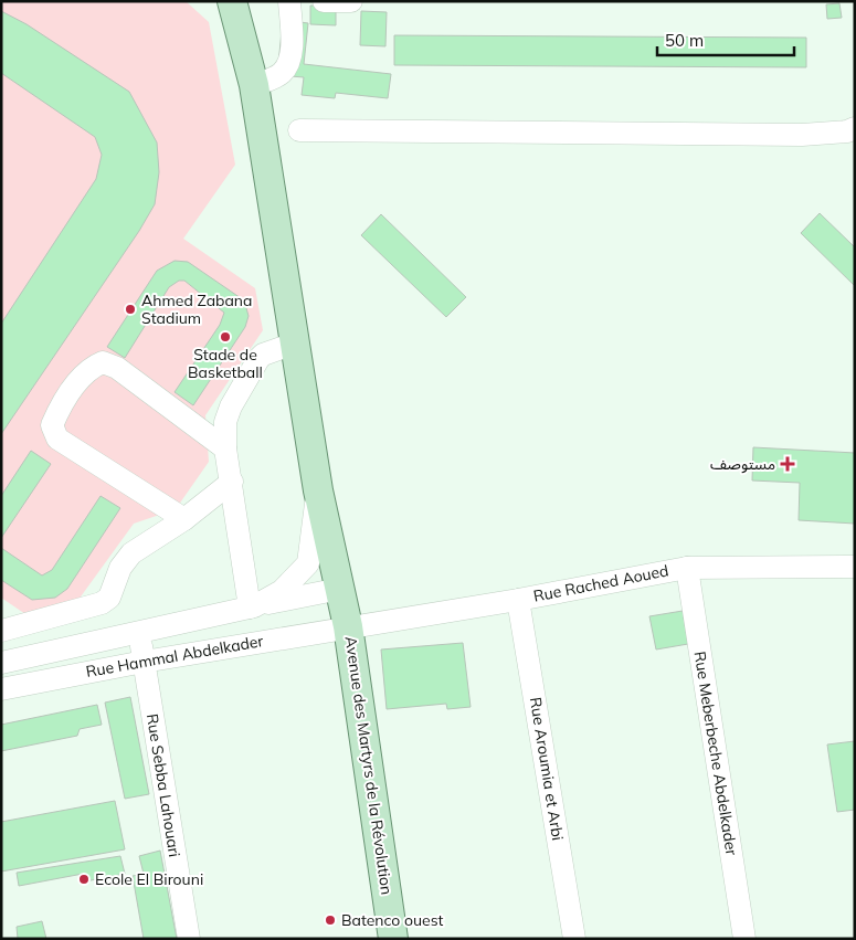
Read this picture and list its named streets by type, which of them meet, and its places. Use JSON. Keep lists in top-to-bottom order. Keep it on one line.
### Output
{"streets":{"main road":["Avenue des Martyrs de la Révolution"],"street":["Rue Rached Aoued","Rue Hammal Abdelkader","Rue Meberbeche Abdelkader","Rue Aroumia et Arbi","Rue Sebba Lahouari"]},"crossings":[["Rue Rached Aoued","Rue Hammal Abdelkader"],["Rue Rached Aoued","Rue Meberbeche Abdelkader"],["Rue Rached Aoued","Avenue des Martyrs de la Révolution"],["Rue Rached Aoued","Rue Aroumia et Arbi"],["Rue Hammal Abdelkader","Avenue des Martyrs de la Révolution"],["Rue Hammal Abdelkader","Rue Sebba Lahouari"]],"places":{"other":["Ahmed Zabana Stadium","Stade de Basketball","Ecole El Birouni","Batenco ouest"],"health":["مستوصف"]},"scale_bar":"50 m"}
